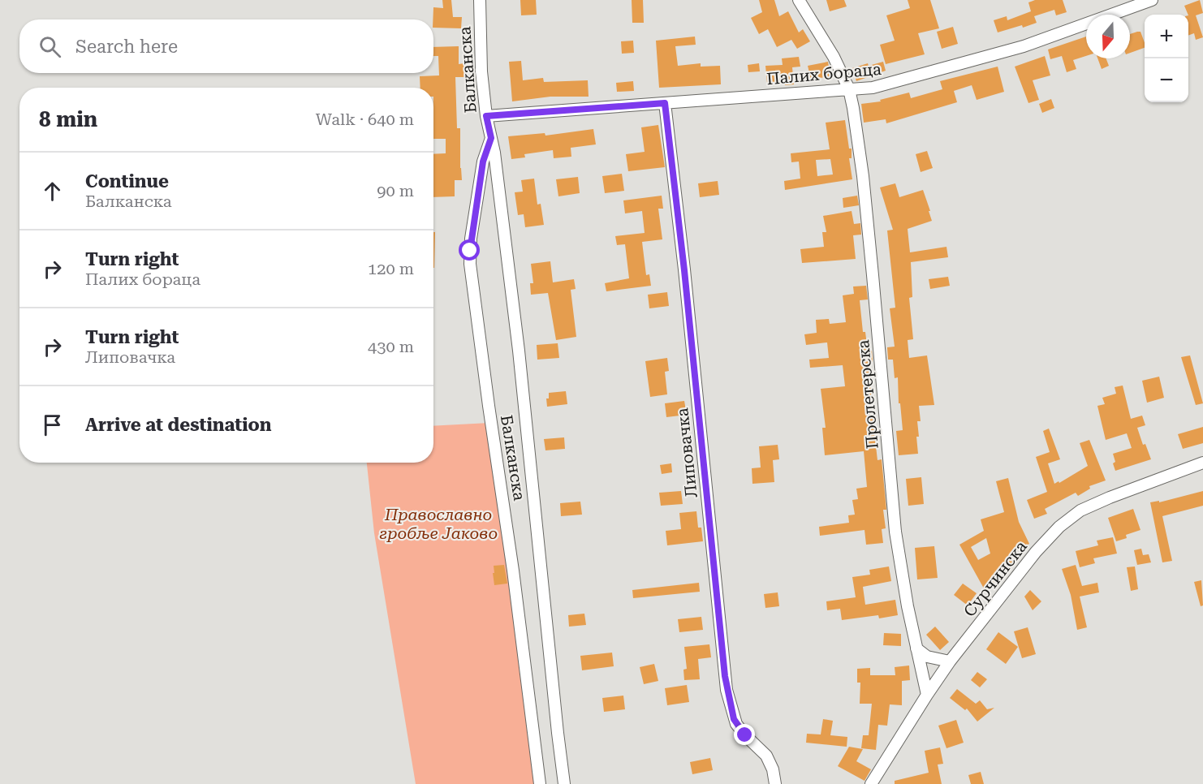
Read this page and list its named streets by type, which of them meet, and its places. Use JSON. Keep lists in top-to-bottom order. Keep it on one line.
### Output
{"streets":{"street":["Балканска","Палих бораца","Пролетерска","Липовачка","Сурчинска"]},"crossings":[["Балканска","Палих бораца"],["Палих бораца","Пролетерска"],["Палих бораца","Липовачка"],["Пролетерска","Сурчинска"]],"parks":["Православно гробље Јаково"],"north":"bottom","page":{"map_buttons":["+","−"],"search":"Search here","heading":["8 min","Walk · 640 m"],"list":[["Continue","Балканска","90 m"],["Turn right","Палих бораца","120 m"],["Turn right","Липовачка","430 m"],"Arrive at destination"]}}
